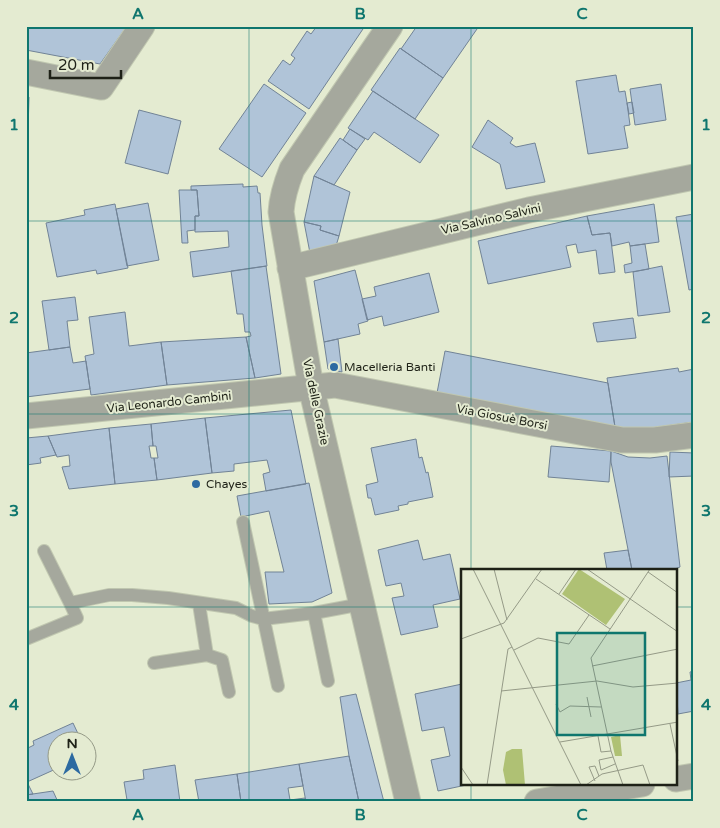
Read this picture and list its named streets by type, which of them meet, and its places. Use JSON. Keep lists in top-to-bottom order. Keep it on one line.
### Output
{"streets":{"street":["Via Salvino Salvini","Via Leonardo Cambini","Via delle Grazie","Via Giosuè Borsi"]},"crossings":[["Via Salvino Salvini","Via delle Grazie"],["Via Leonardo Cambini","Via delle Grazie"],["Via Leonardo Cambini","Via Giosuè Borsi"],["Via delle Grazie","Via Giosuè Borsi"]],"places":["Macelleria Banti","Chayes"],"scale_bar":"20 m","north":"top","grid":{"columns":["A","B","C"],"rows":["1","2","3","4"]}}
